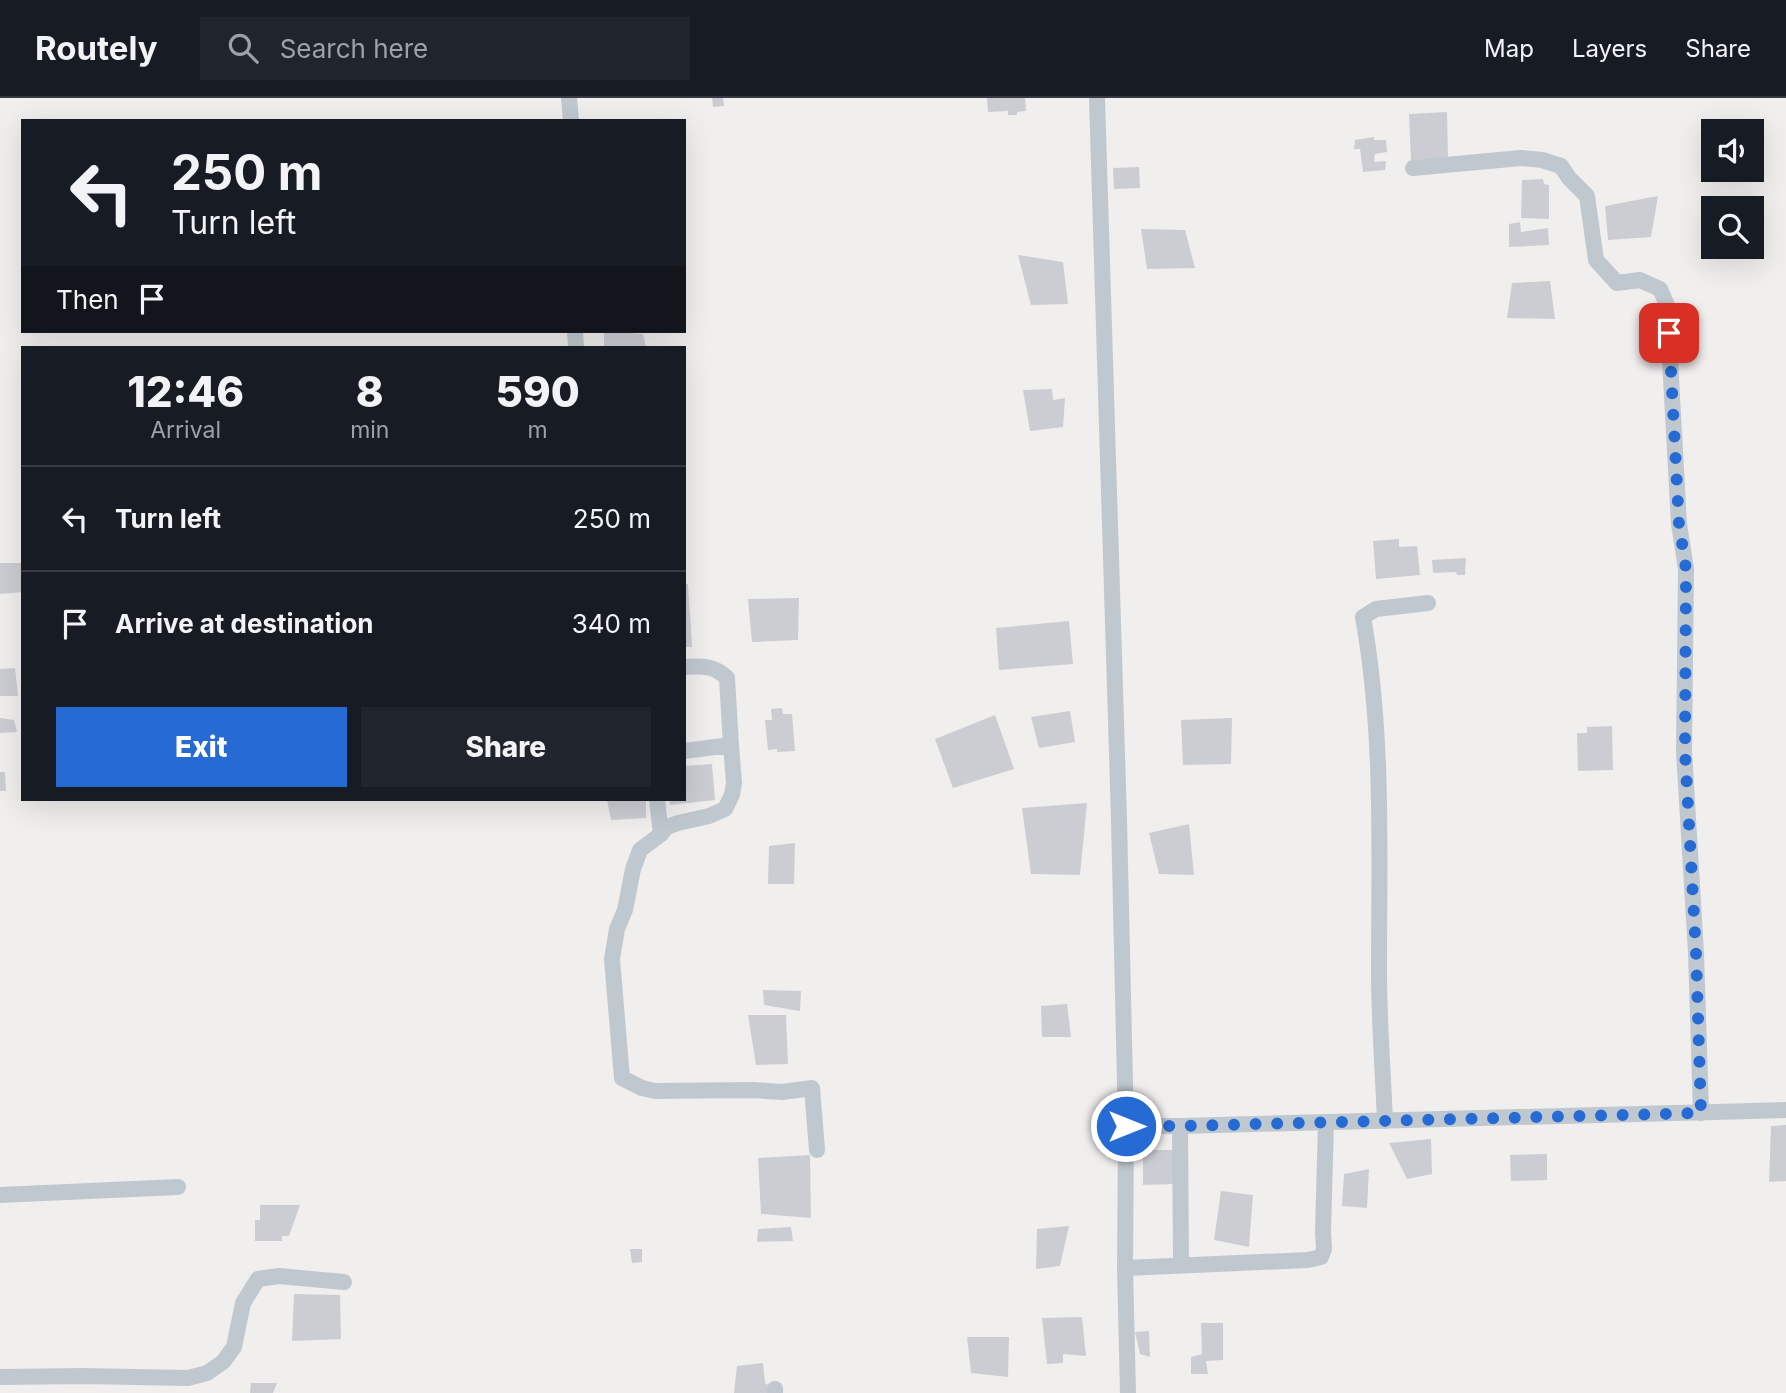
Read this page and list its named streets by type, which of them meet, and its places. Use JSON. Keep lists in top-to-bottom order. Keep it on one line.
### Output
{"page":{"header":"Routely","search":"Search here","nav":["Map","Layers","Share"],"turn":["250 m","Turn left"],"then":"Then","eta":["12:46","Arrival","8","min","590","m"],"list":[{"name":"Turn left","value":"250 m"},{"name":"Arrive at destination","value":"340 m"}],"buttons":["Exit","Share"]}}
